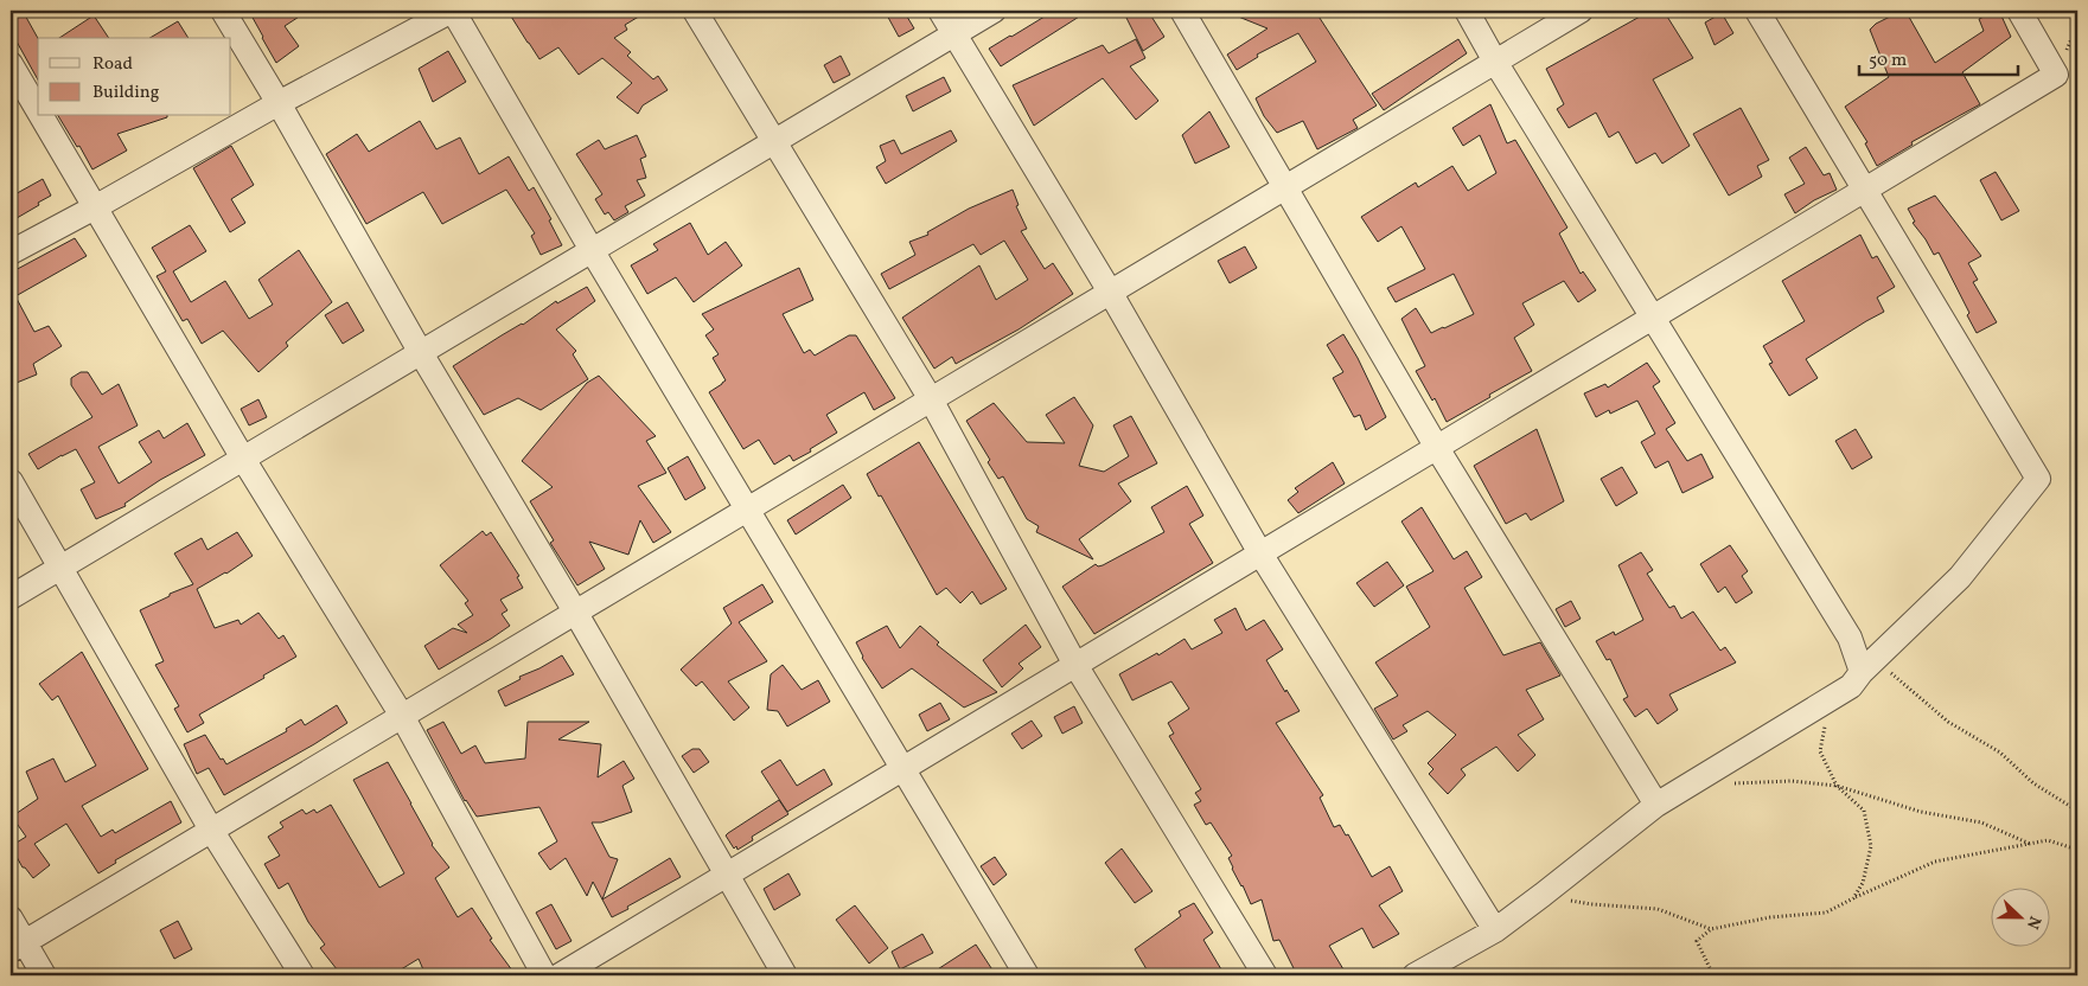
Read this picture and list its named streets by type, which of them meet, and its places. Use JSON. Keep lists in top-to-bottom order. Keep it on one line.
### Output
{"legend":["Road","Building"],"scale_bar":"50 m","north":"right"}
